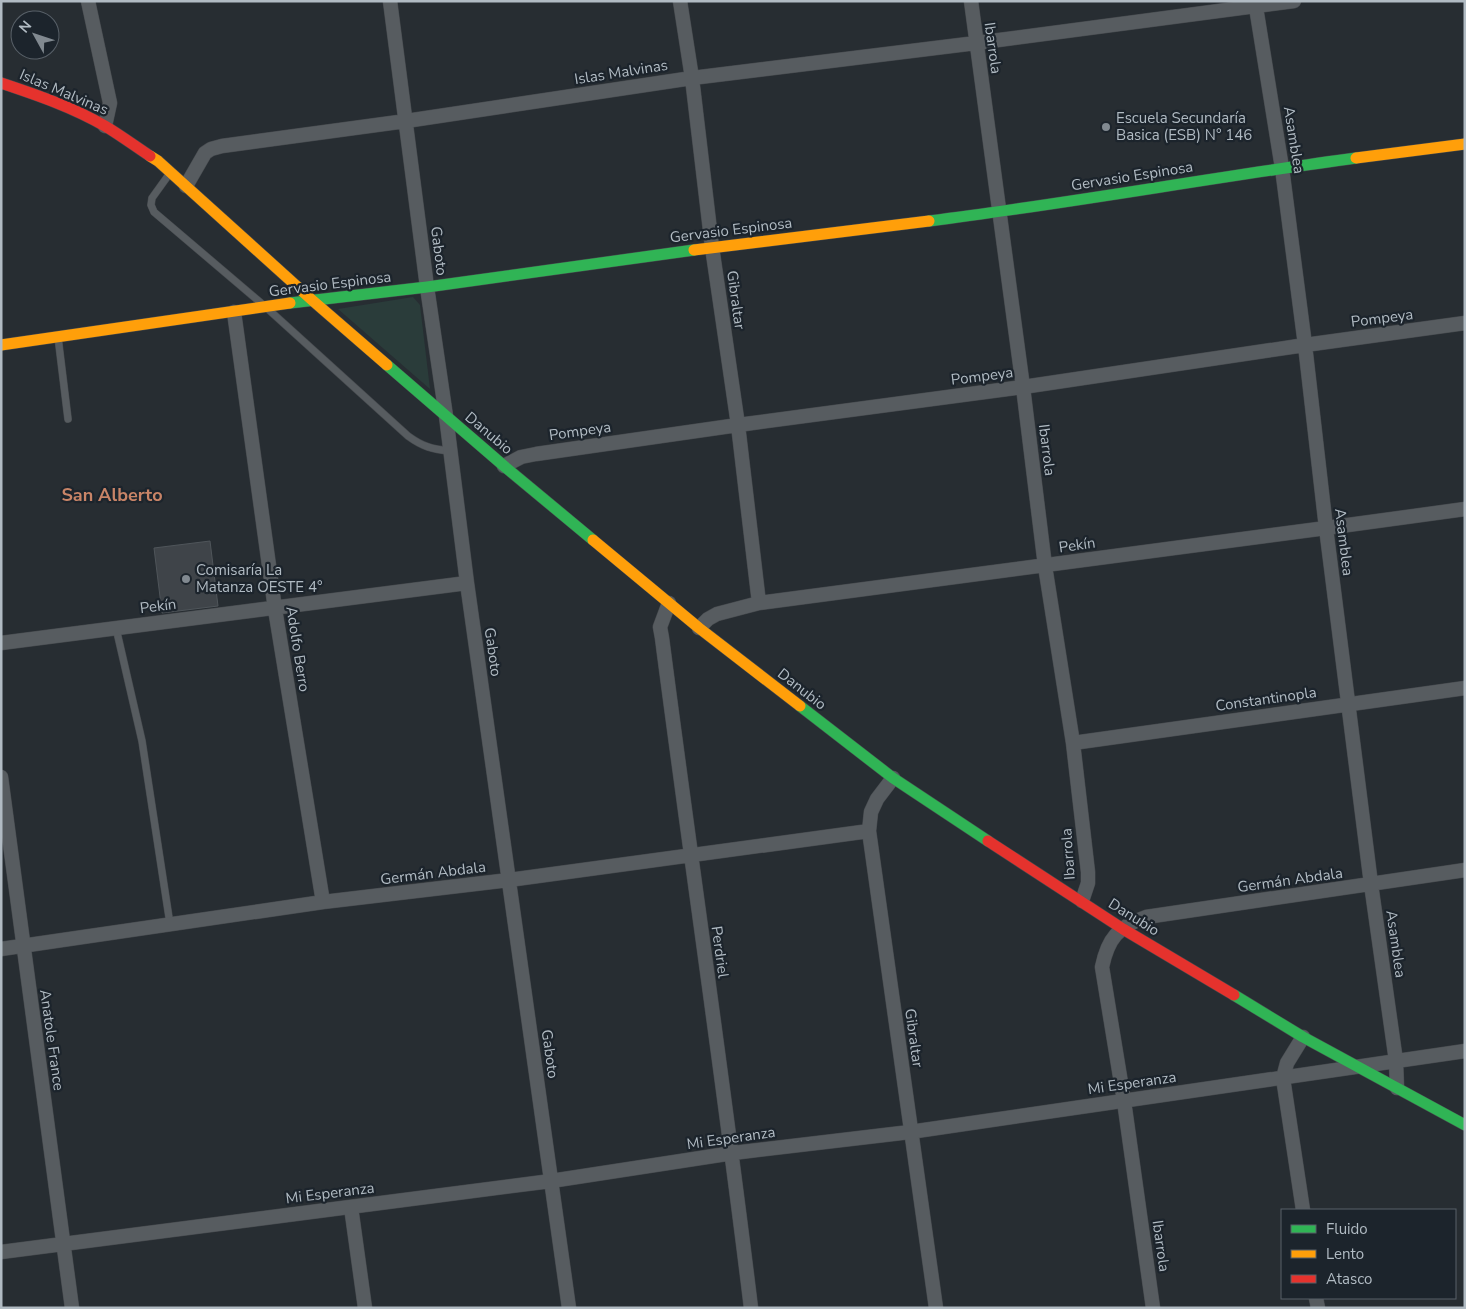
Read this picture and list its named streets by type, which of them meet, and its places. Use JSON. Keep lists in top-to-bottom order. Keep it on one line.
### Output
{"streets":{"street":["Ibarrola","Islas Malvinas","Asamblea","Gervasio Espinosa","Gaboto","Gibraltar","Pompeya","Danubio","Pekín","Adolfo Berro","Constantinopla","Germán Abdala","Perdriel","Anatole France","Mi Esperanza"]},"crossings":[["Ibarrola","Islas Malvinas"],["Ibarrola","Gervasio Espinosa"],["Ibarrola","Pompeya"],["Ibarrola","Danubio"],["Ibarrola","Pekín"],["Ibarrola","Constantinopla"],["Ibarrola","Germán Abdala"],["Ibarrola","Mi Esperanza"],["Islas Malvinas","Asamblea"],["Islas Malvinas","Gaboto"],["Islas Malvinas","Gibraltar"],["Islas Malvinas","Danubio"],["Asamblea","Gervasio Espinosa"],["Asamblea","Pompeya"],["Asamblea","Danubio"],["Asamblea","Pekín"],["Asamblea","Constantinopla"],["Asamblea","Germán Abdala"],["Asamblea","Mi Esperanza"],["Gervasio Espinosa","Gaboto"],["Gervasio Espinosa","Gibraltar"],["Gervasio Espinosa","Danubio"],["Gervasio Espinosa","Adolfo Berro"],["Gaboto","Danubio"],["Gaboto","Pekín"],["Gaboto","Germán Abdala"],["Gaboto","Mi Esperanza"],["Gibraltar","Pompeya"],["Gibraltar","Danubio"],["Gibraltar","Pekín"],["Gibraltar","Germán Abdala"],["Gibraltar","Mi Esperanza"],["Pompeya","Danubio"],["Danubio","Pekín"],["Danubio","Germán Abdala"],["Danubio","Perdriel"],["Danubio","Mi Esperanza"],["Pekín","Adolfo Berro"],["Adolfo Berro","Germán Abdala"],["Germán Abdala","Perdriel"],["Germán Abdala","Anatole France"],["Perdriel","Mi Esperanza"],["Anatole France","Mi Esperanza"]],"districts":["San Alberto"],"places":["Escuela Secundaría Basica (ESB) N° 146","Comisaría La Matanza OESTE 4°"],"legend":["Fluido","Lento","Atasco"],"north":"top left"}
